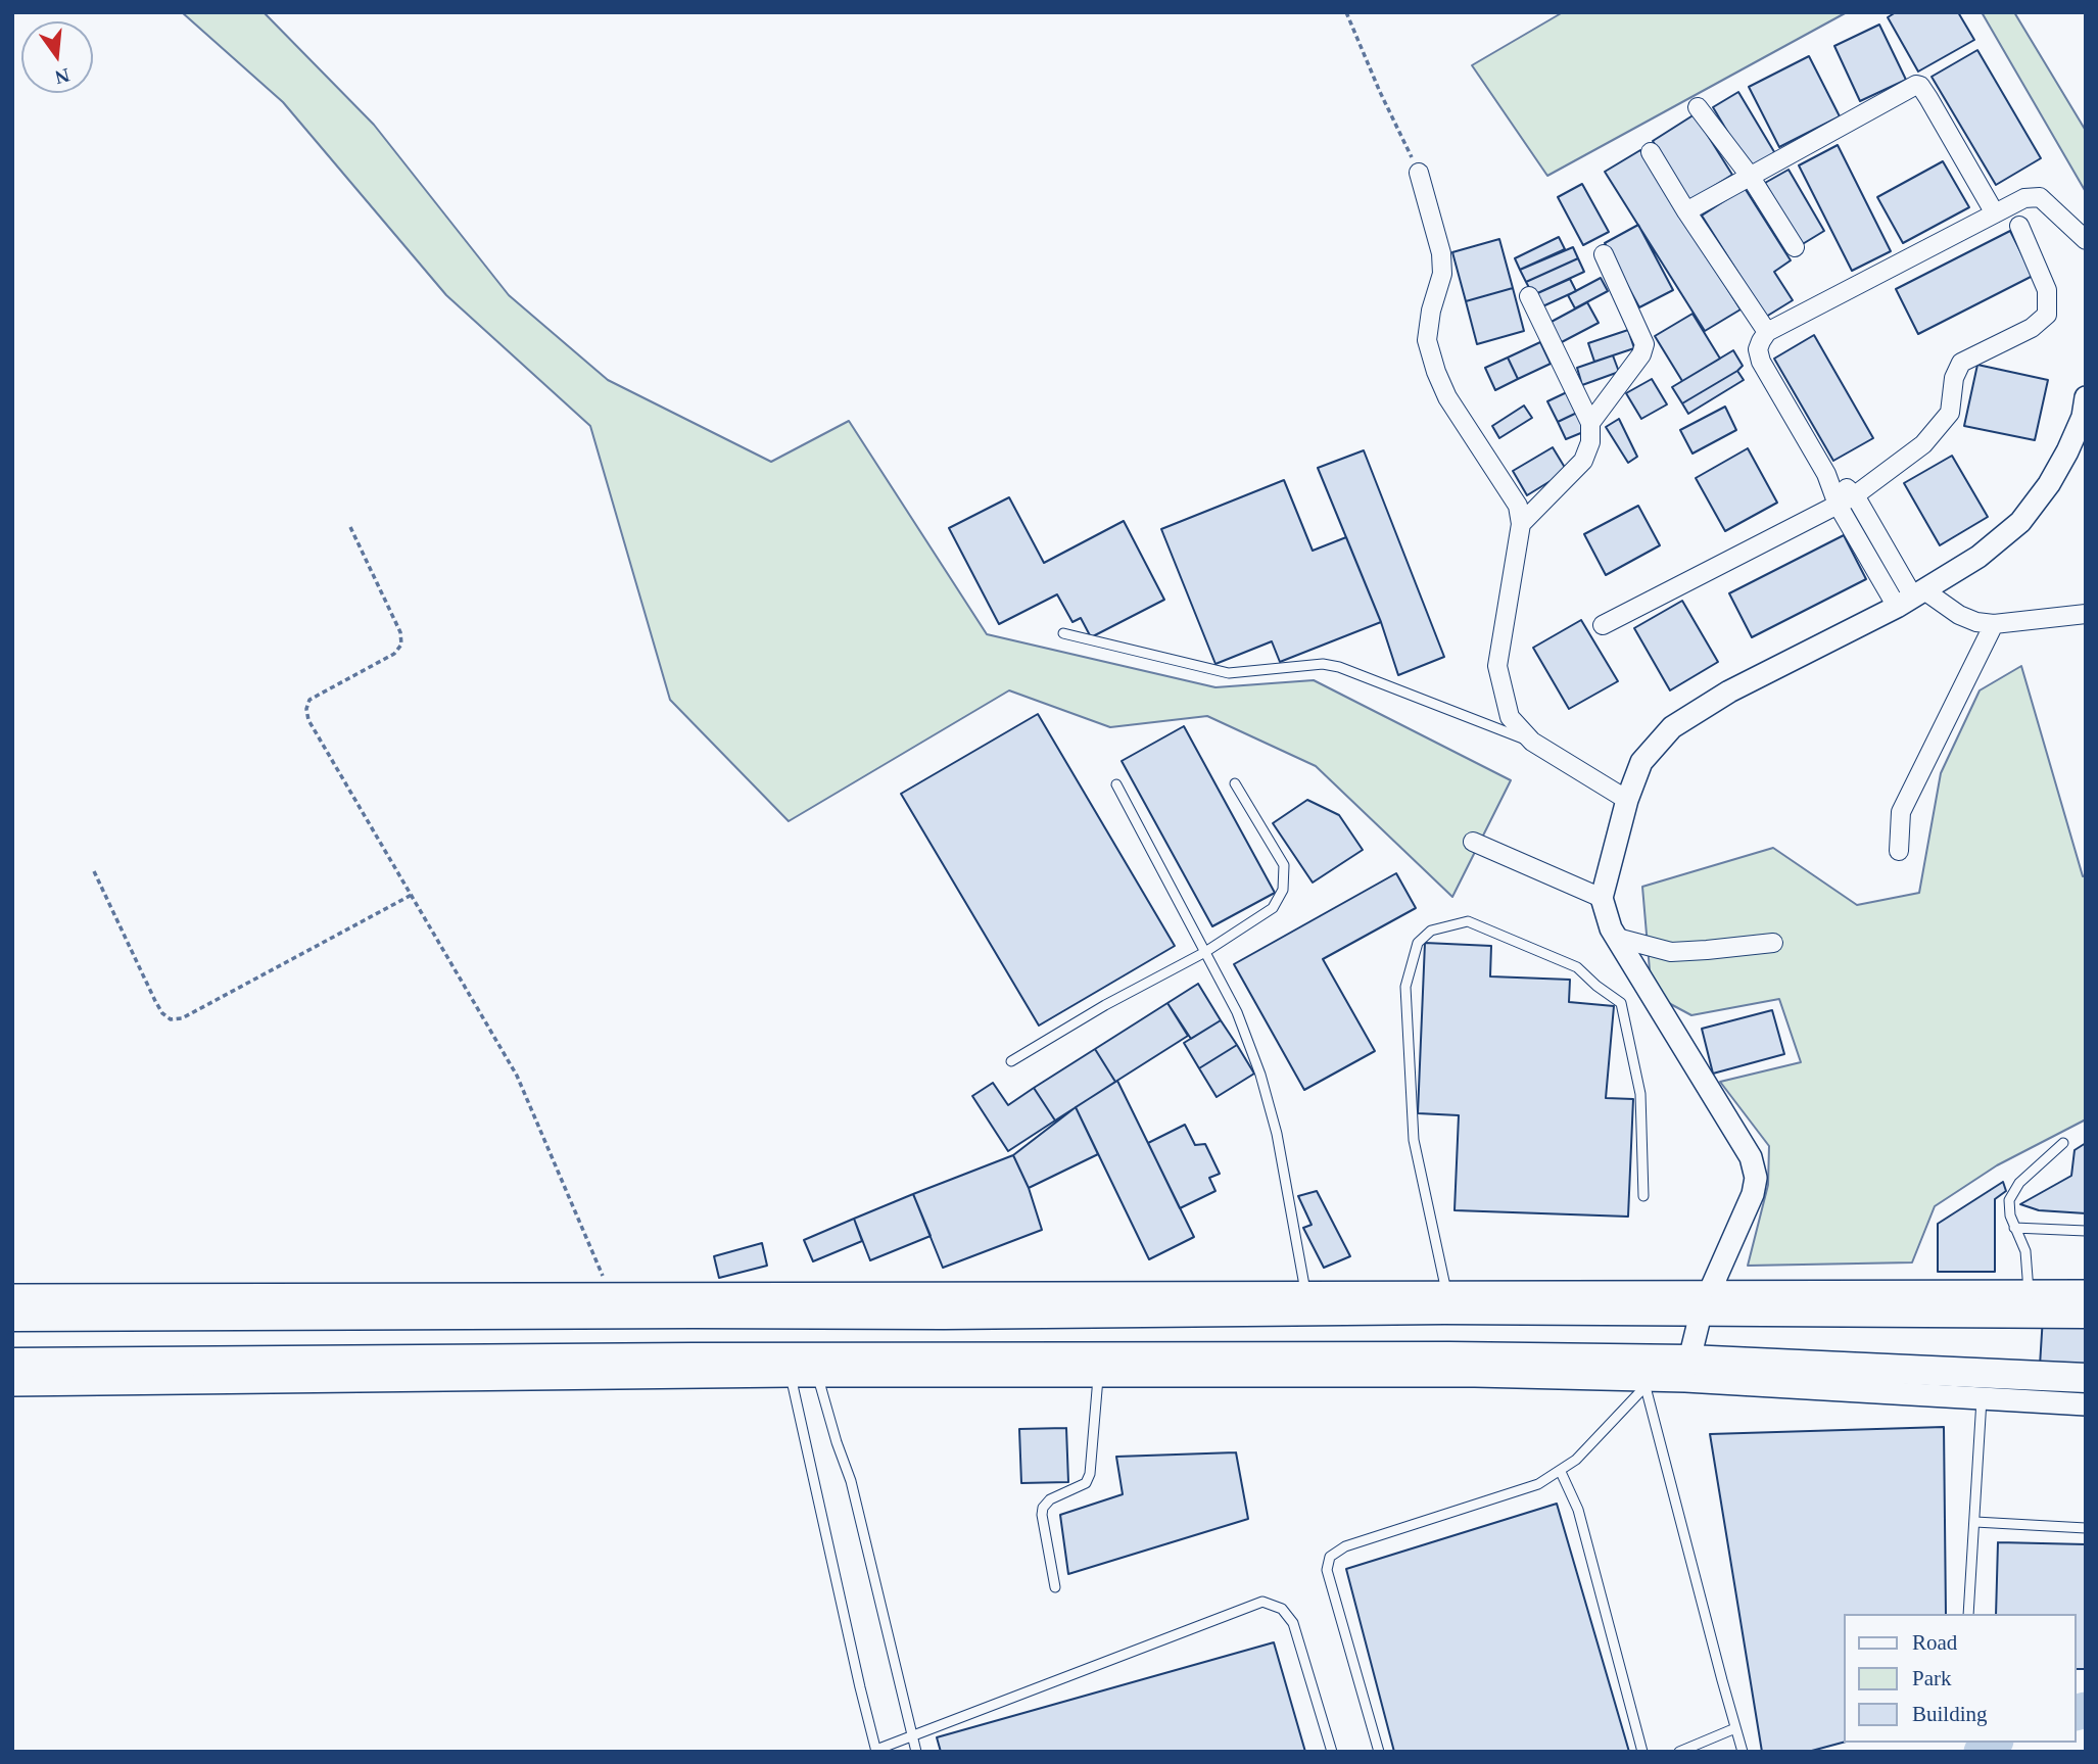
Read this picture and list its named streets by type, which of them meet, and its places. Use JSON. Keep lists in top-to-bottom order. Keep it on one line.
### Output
{"legend":["Road","Park","Building"],"north":"bottom"}
